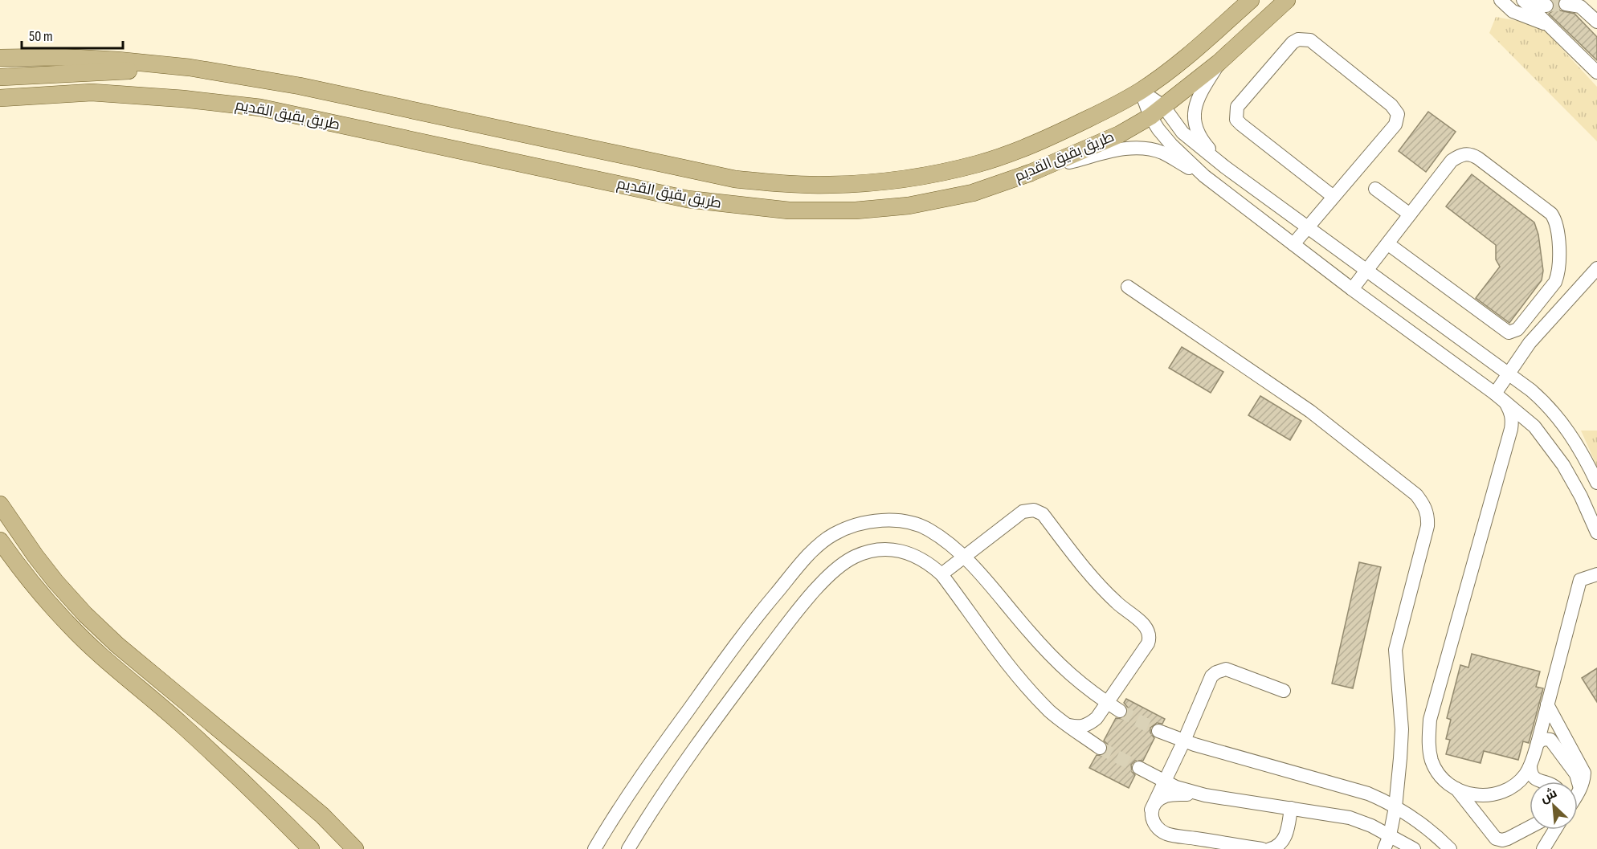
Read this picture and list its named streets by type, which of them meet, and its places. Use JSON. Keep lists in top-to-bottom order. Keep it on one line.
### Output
{"streets":{"main road":["طريق بقيق القديم"]},"scale_bar":"50 m","north":"top left"}
